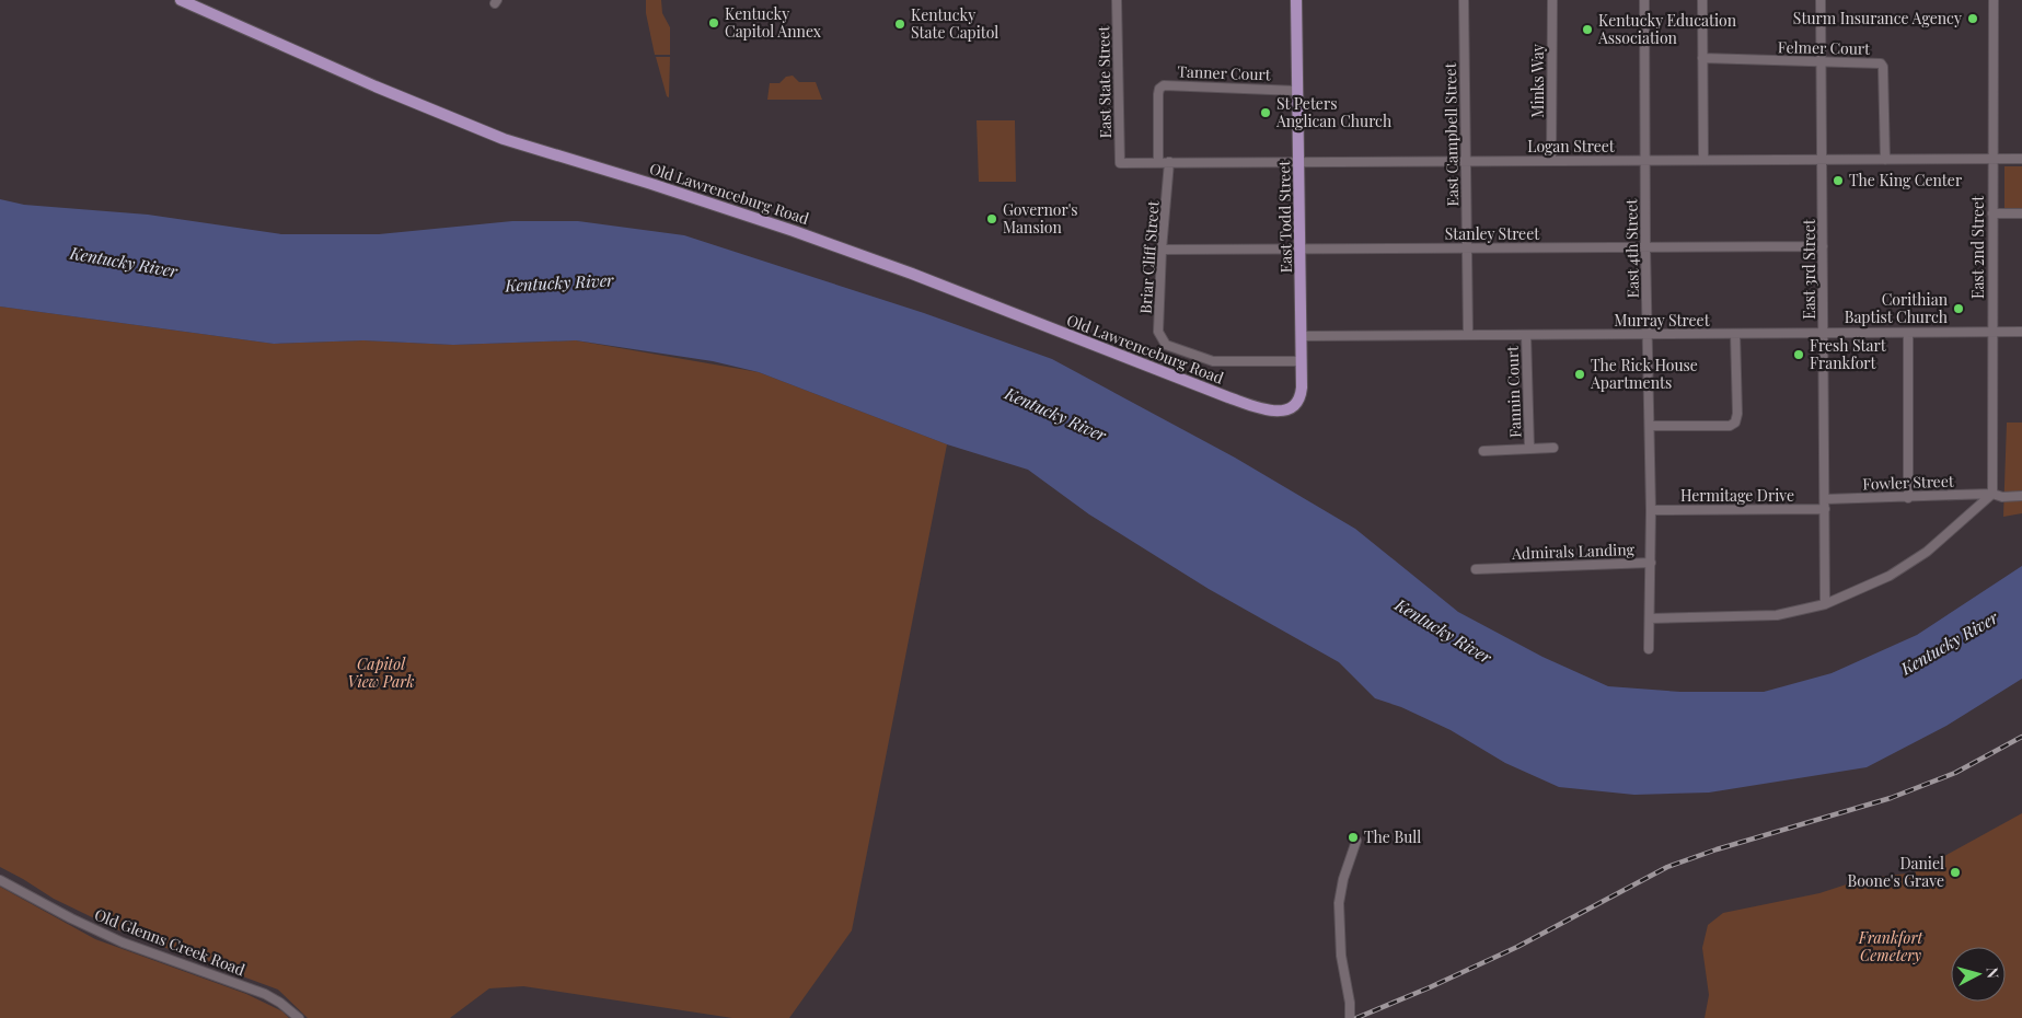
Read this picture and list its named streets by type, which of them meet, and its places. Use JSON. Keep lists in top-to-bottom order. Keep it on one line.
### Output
{"streets":{"main road":["Old Lawrenceburg Road","East Todd Street"],"street":["Felmer Court","Tanner Court","Minks Way","East State Street","East Campbell Street","Logan Street","Stanley Street","East 2nd Street","East 4th Street","Briar Cliff Street","East 3rd Street","Murray Street","Fannin Court","Fowler Street","Hermitage Drive","Admirals Landing","Old Glenns Creek Road"]},"crossings":[["Felmer Court","Logan Street"],["Felmer Court","East 3rd Street"],["Tanner Court","Logan Street"],["Tanner Court","East Todd Street"],["Minks Way","Logan Street"],["East State Street","Logan Street"],["East Campbell Street","Logan Street"],["East Campbell Street","Stanley Street"],["East Campbell Street","Murray Street"],["Logan Street","East Todd Street"],["Logan Street","East 2nd Street"],["Logan Street","East 4th Street"],["Logan Street","Briar Cliff Street"],["Logan Street","East 3rd Street"],["Old Lawrenceburg Road","East Todd Street"],["East Todd Street","Stanley Street"],["East Todd Street","Briar Cliff Street"],["East Todd Street","Murray Street"],["Stanley Street","East 4th Street"],["Stanley Street","Briar Cliff Street"],["Stanley Street","East 3rd Street"],["East 2nd Street","Murray Street"],["East 2nd Street","Fowler Street"],["East 4th Street","Murray Street"],["East 4th Street","Hermitage Drive"],["East 4th Street","Admirals Landing"],["East 3rd Street","Murray Street"],["East 3rd Street","Fowler Street"],["East 3rd Street","Hermitage Drive"],["Murray Street","Fannin Court"]],"water":["Kentucky River"],"parks":["Capitol View Park","Frankfort Cemetery"],"places":["Sturm Insurance Agency","Kentucky Capitol Annex","Kentucky State Capitol","Kentucky Education Association","St Peters Anglican Church","The King Center","Governor's Mansion","Corithian Baptist Church","Fresh Start Frankfort","The Rick House Apartments","The Bull","Daniel Boone's Grave"],"north":"right"}
